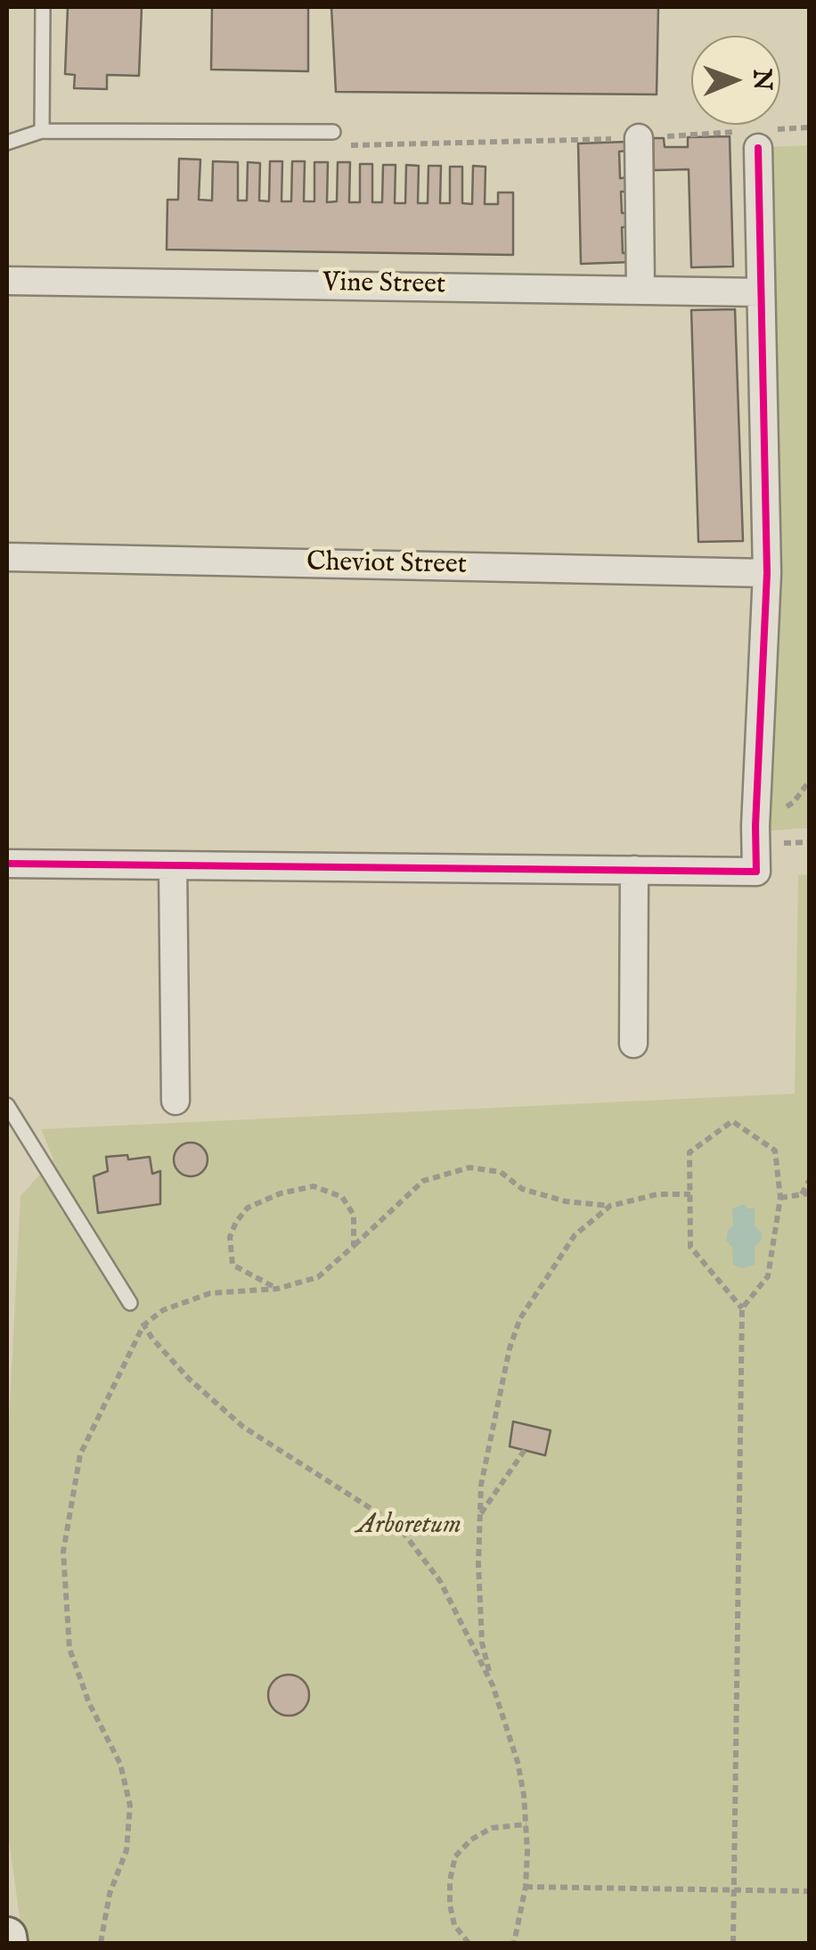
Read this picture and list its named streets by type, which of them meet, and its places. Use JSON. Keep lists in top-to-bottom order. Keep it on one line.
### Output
{"streets":{"street":["Vine Street","Cheviot Street"]},"parks":["Arboretum"],"north":"right"}
